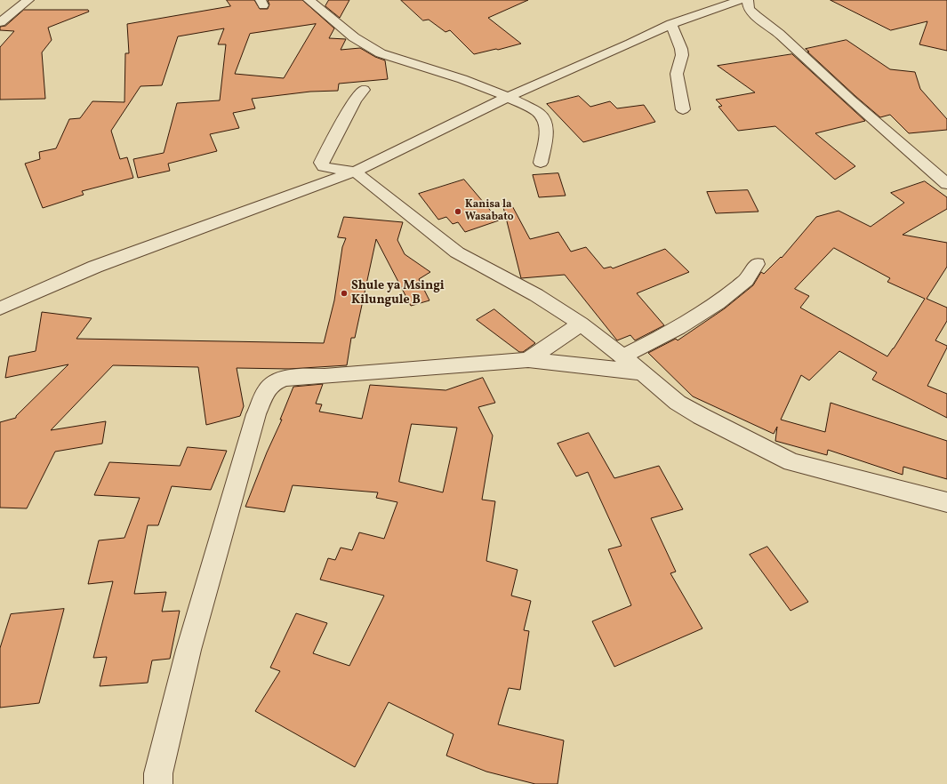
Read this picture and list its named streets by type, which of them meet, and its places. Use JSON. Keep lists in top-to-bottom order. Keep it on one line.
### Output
{"places":["Kanisa la Wasabato","Shule ya Msingi Kilungule B"]}
